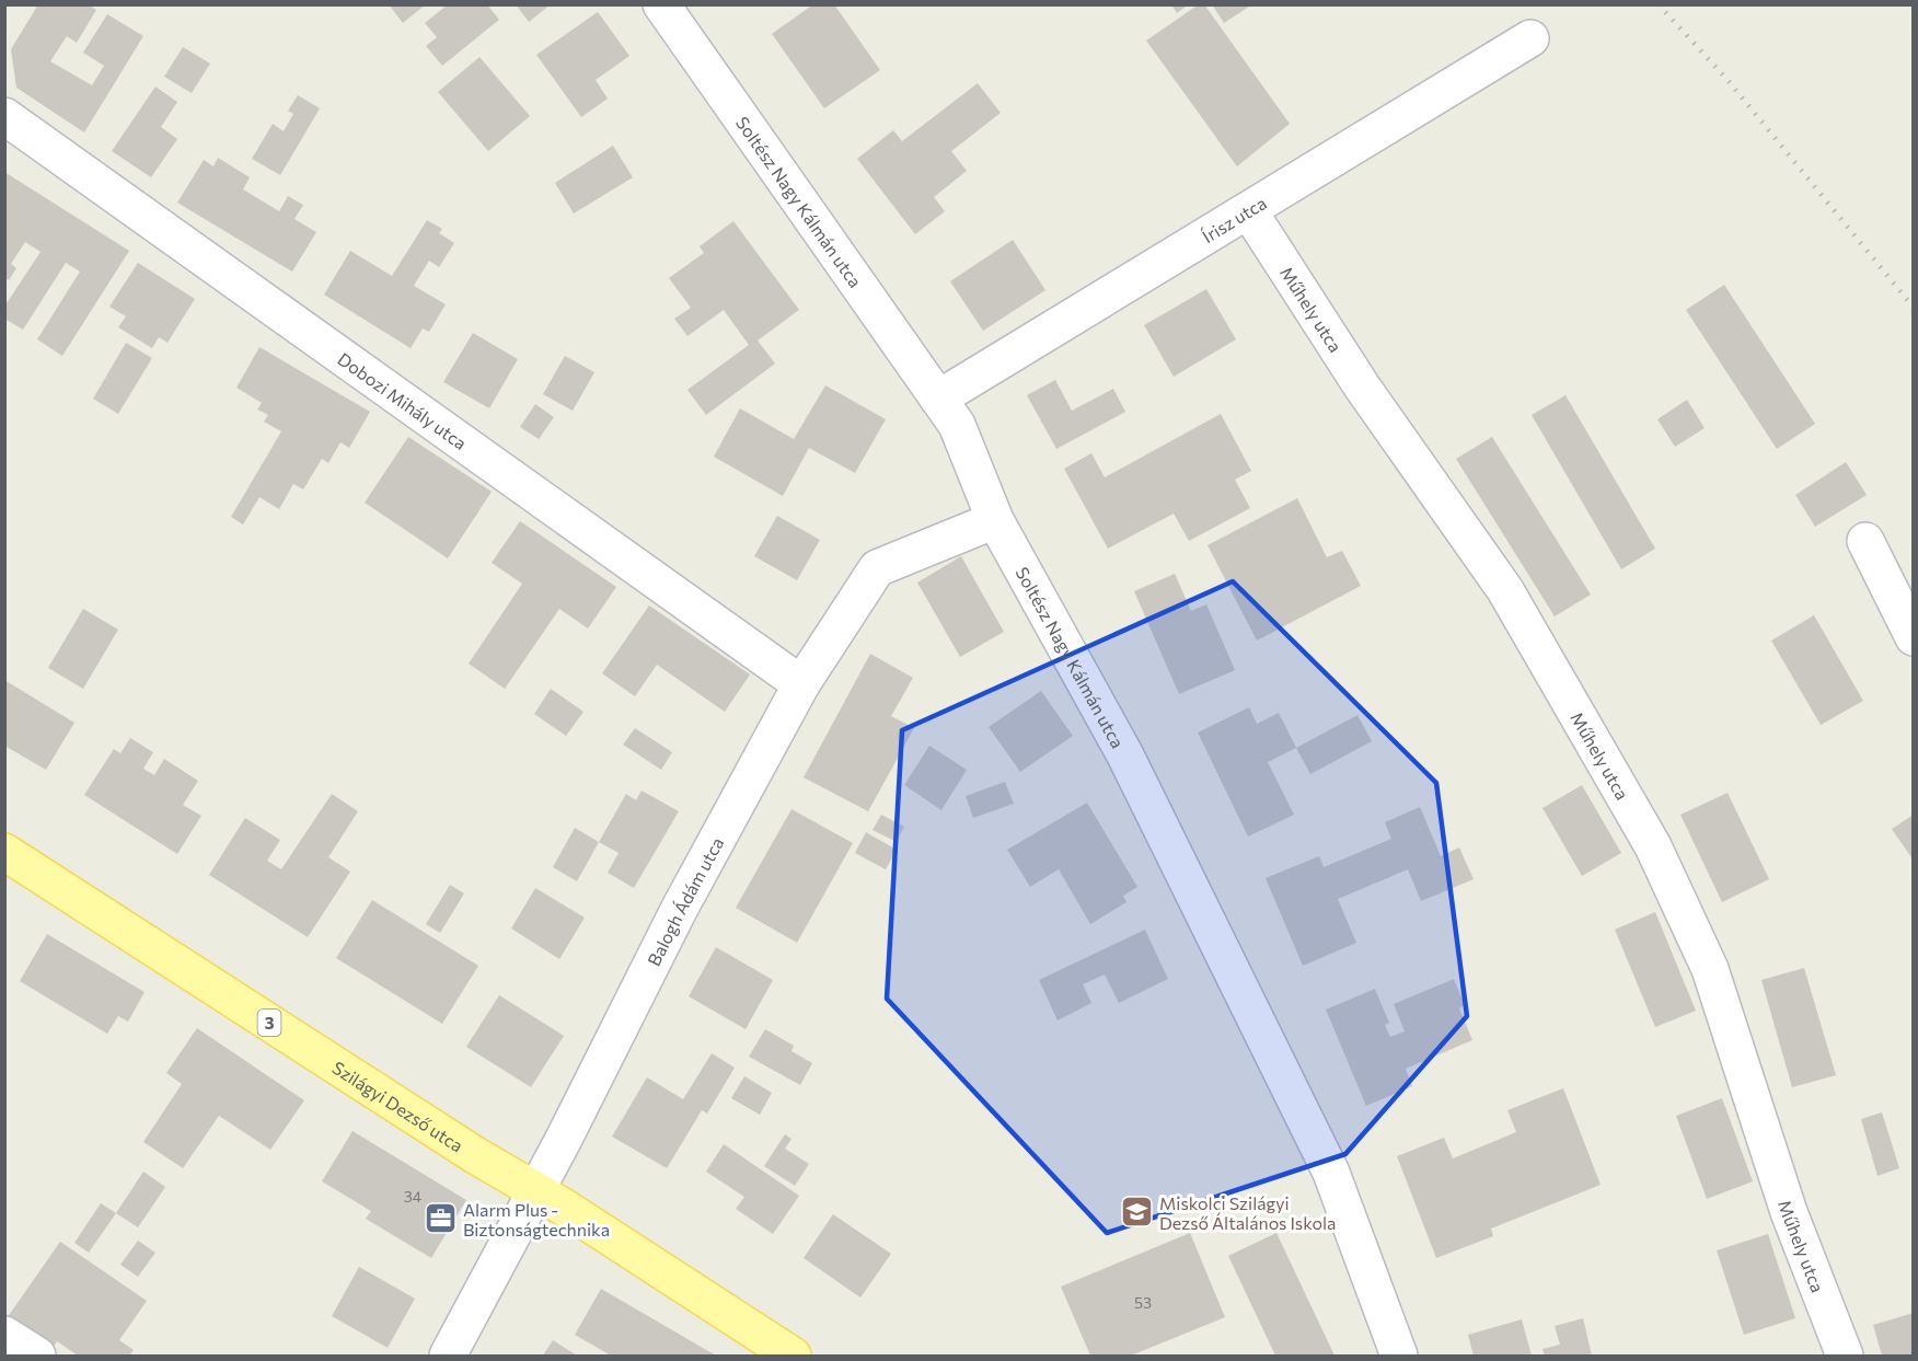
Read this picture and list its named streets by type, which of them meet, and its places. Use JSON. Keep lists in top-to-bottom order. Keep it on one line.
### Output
{"streets":{"main road":["3","Szilágyi Dezső utca"],"street":["Soltész Nagy Kálmán utca","Írisz utca","Műhely utca","Dobozi Mihály utca","Balogh Ádám utca"]},"crossings":[["Soltész Nagy Kálmán utca","Írisz utca"],["Soltész Nagy Kálmán utca","Balogh Ádám utca"],["Írisz utca","Műhely utca"],["Dobozi Mihály utca","Balogh Ádám utca"],["Balogh Ádám utca","Szilágyi Dezső utca"]],"places":{"school or university":["Miskolci Szilágyi Dezső Általános Iskola"],"office":["Alarm Plus - Biztonságtechnika"]},"house_numbers":["34","53"]}
